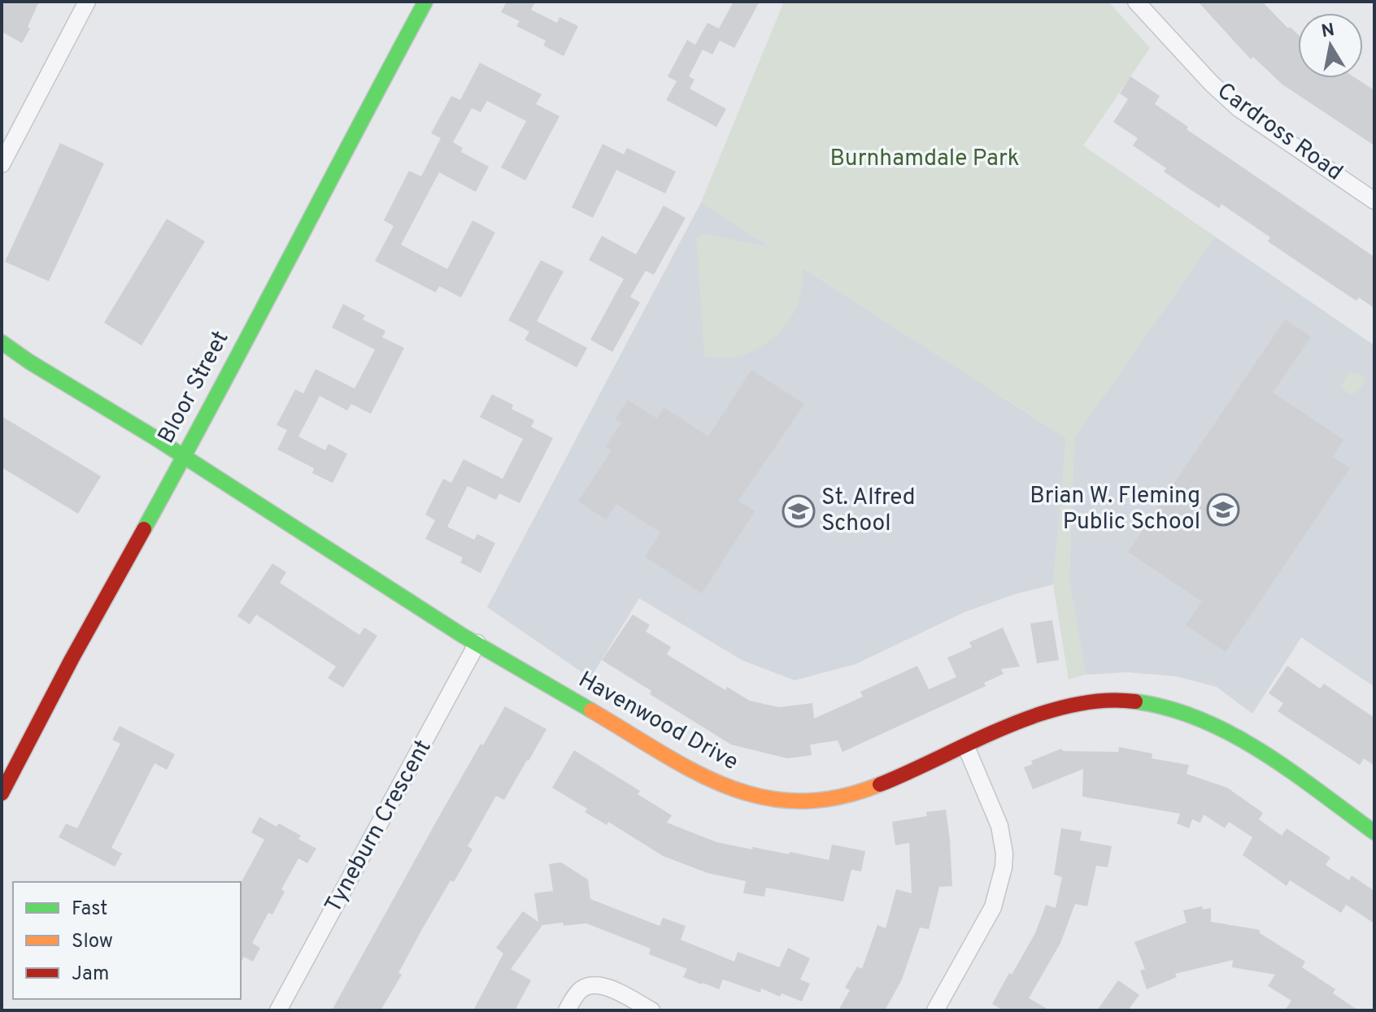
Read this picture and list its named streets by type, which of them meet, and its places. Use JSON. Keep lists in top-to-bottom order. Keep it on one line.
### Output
{"streets":{"street":["Cardross Road","Bloor Street","Havenwood Drive","Tyneburn Crescent"]},"crossings":[["Bloor Street","Havenwood Drive"],["Havenwood Drive","Tyneburn Crescent"]],"parks":["Burnhamdale Park"],"places":{"school or university":["Brian W. Fleming Public School","St. Alfred School"]},"legend":["Fast","Slow","Jam"],"north":"top"}
